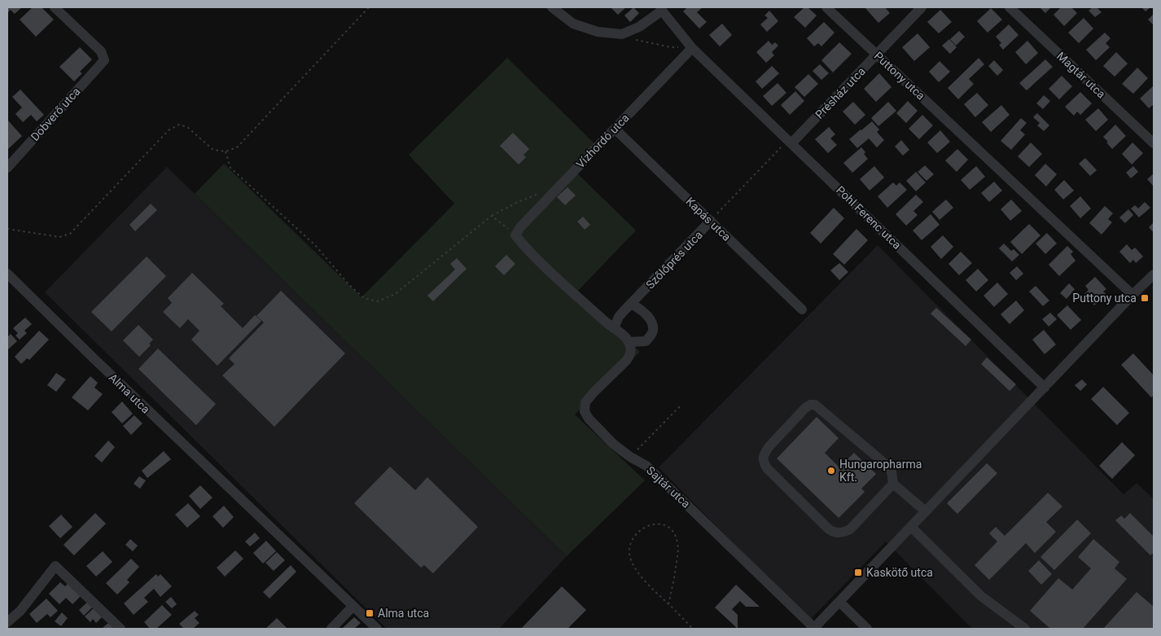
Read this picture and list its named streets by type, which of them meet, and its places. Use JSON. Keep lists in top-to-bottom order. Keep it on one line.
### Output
{"streets":{"street":["Magtár utca","Puttony utca","Présház utca","Dobverő utca","Vízhordó utca","Pohl Ferenc utca","Kapás utca","Szőlőprés utca","Alma utca","Sajtár utca"]},"crossings":[["Puttony utca","Présház utca"],["Présház utca","Pohl Ferenc utca"],["Présház utca","Szőlőprés utca"],["Vízhordó utca","Pohl Ferenc utca"],["Vízhordó utca","Kapás utca"],["Pohl Ferenc utca","Szőlőprés utca"],["Kapás utca","Szőlőprés utca"],["Szőlőprés utca","Sajtár utca"]],"places":{"transit":["Puttony utca","Kaskötő utca","Alma utca"],"other":["Hungaropharma Kft."]}}
